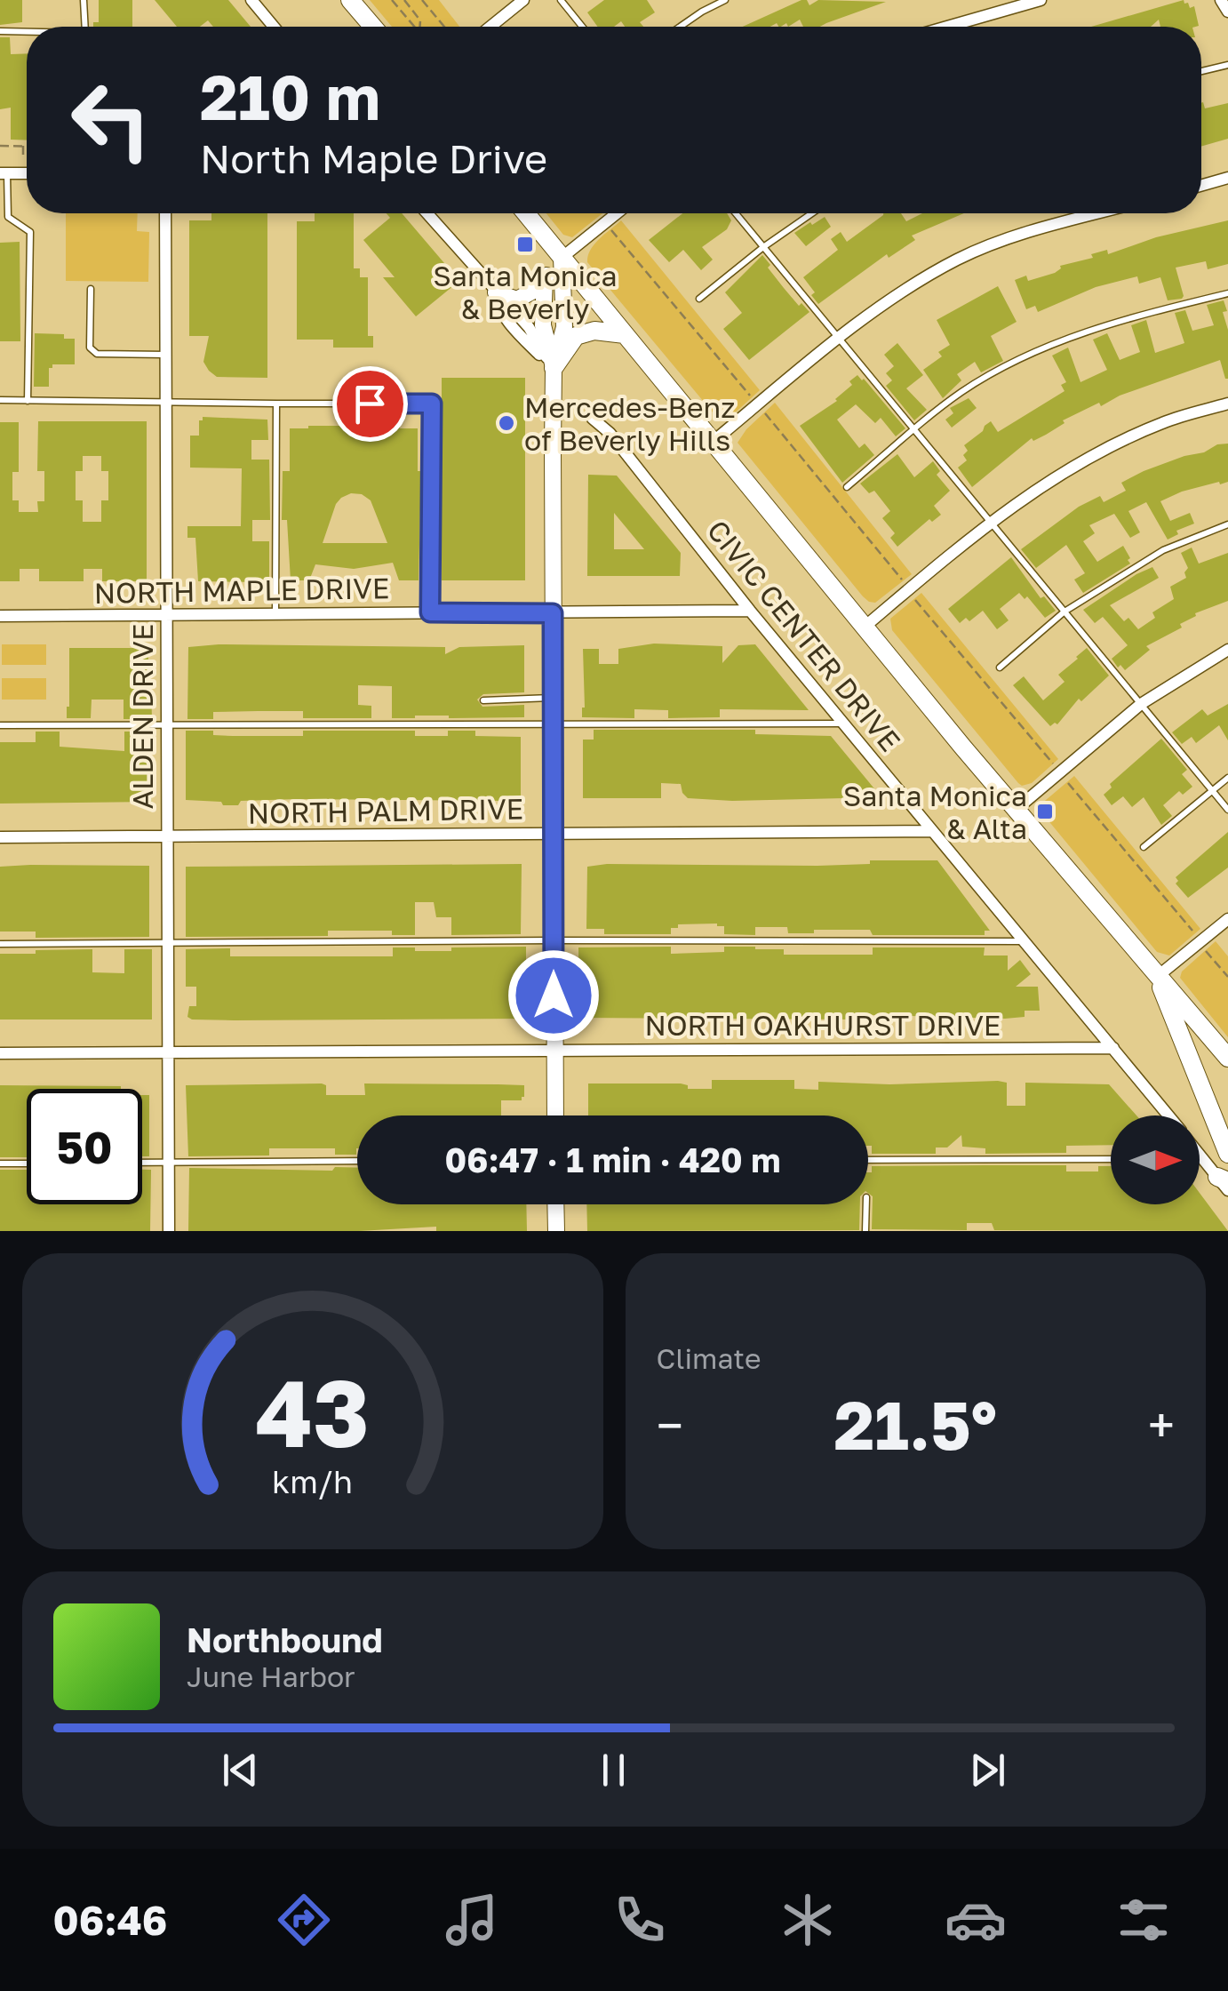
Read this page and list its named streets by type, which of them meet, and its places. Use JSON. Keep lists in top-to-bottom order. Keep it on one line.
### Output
{"streets":{"street":["NORTH MAPLE DRIVE","CIVIC CENTER DRIVE","ALDEN DRIVE","NORTH PALM DRIVE","NORTH OAKHURST DRIVE"]},"crossings":[["NORTH MAPLE DRIVE","CIVIC CENTER DRIVE"],["NORTH MAPLE DRIVE","ALDEN DRIVE"],["CIVIC CENTER DRIVE","NORTH PALM DRIVE"],["CIVIC CENTER DRIVE","NORTH OAKHURST DRIVE"],["ALDEN DRIVE","NORTH PALM DRIVE"],["ALDEN DRIVE","NORTH OAKHURST DRIVE"]],"places":{"transit":["Santa Monica & Beverly","Santa Monica & Alta"],"other":["Mercedes-Benz of Beverly Hills"]},"north":"right","page":{"turn":["210 m","North Maple Drive"],"limit":"50","trip":"06:47 · 1 min · 420 m","tile":"Climate","heat":["−","21.5°","+"],"song":["Northbound","June Harbor"],"tabs":"06:46","gauge":["43","km/h"]}}
